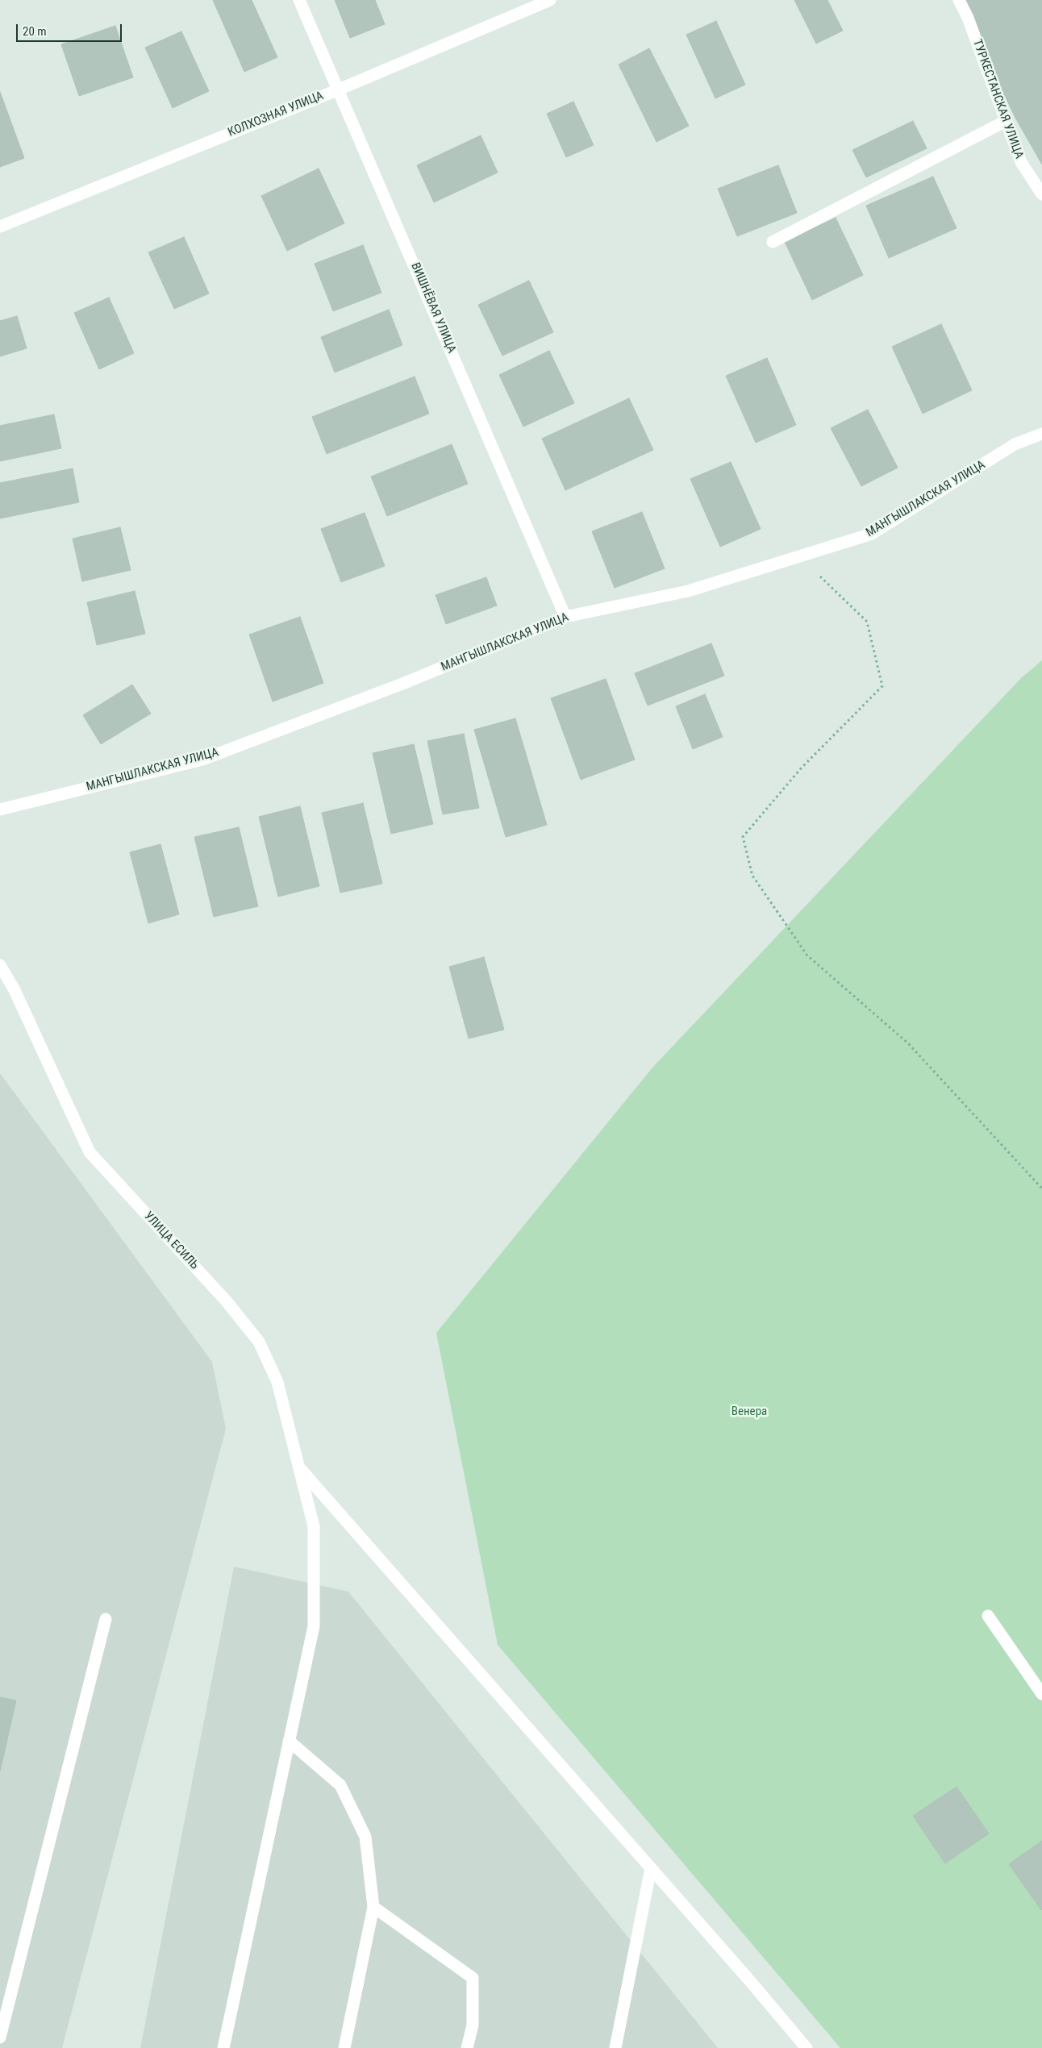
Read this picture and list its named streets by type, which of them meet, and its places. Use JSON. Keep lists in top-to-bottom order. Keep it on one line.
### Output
{"streets":{"street":["ТУРКЕСТАНСКАЯ УЛИЦА","КОЛХОЗНАЯ УЛИЦА","ВИШНЁВАЯ УЛИЦА","МАНГЫШЛАКСКАЯ УЛИЦА","УЛИЦА ЕСИЛЬ"]},"crossings":[["КОЛХОЗНАЯ УЛИЦА","ВИШНЁВАЯ УЛИЦА"],["ВИШНЁВАЯ УЛИЦА","МАНГЫШЛАКСКАЯ УЛИЦА"]],"parks":["Венера"],"scale_bar":"20 m"}
